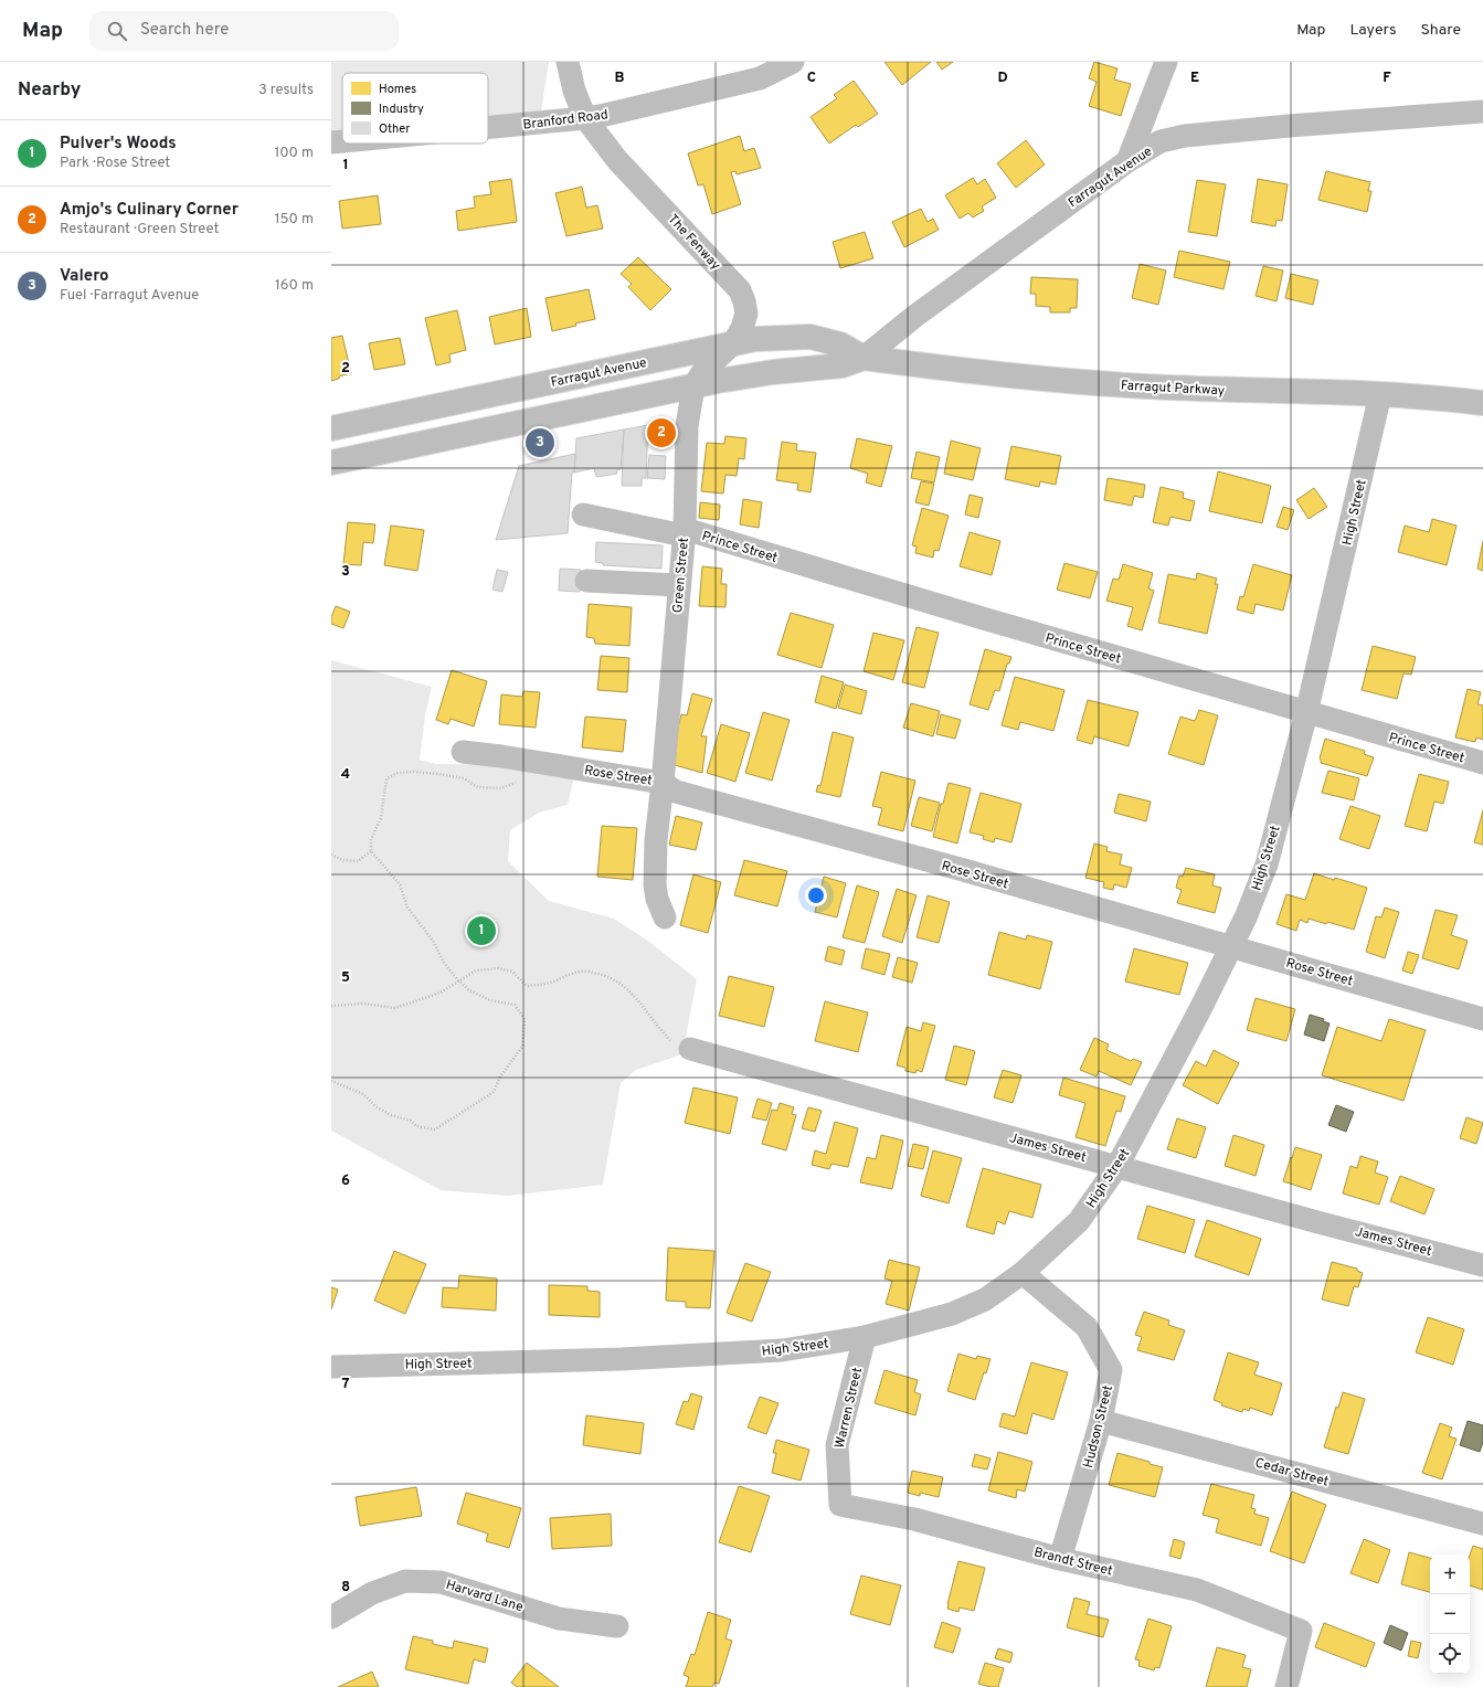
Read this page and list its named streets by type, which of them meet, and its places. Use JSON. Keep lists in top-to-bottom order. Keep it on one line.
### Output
{"streets":{"main road":["Farragut Avenue","Farragut Parkway"],"street":["Branford Road","The Fenway","High Street","Prince Street","Green Street","Rose Street","James Street","Warren Street","Hudson Street","Cedar Street","Brandt Street","Harvard Lane"]},"crossings":[["Branford Road","The Fenway"],["Farragut Avenue","The Fenway"],["Farragut Avenue","Farragut Parkway"],["Farragut Avenue","Green Street"],["The Fenway","Green Street"],["Farragut Parkway","High Street"],["High Street","Prince Street"],["High Street","Rose Street"],["High Street","James Street"],["High Street","Warren Street"],["High Street","Hudson Street"],["Prince Street","Green Street"],["Green Street","Rose Street"],["Warren Street","Brandt Street"],["Hudson Street","Cedar Street"],["Hudson Street","Brandt Street"]],"legend":["Homes","Industry","Other"],"page":{"header":"Map","search":"Search here","nav":["Map","Layers","Share"],"heading":["Nearby","3 results"],"list":[{"mark":"1","name":"Pulver's Woods","note":"Park · Rose Street","value":"100 m"},{"mark":"2","name":"Amjo's Culinary Corner","note":"Restaurant · Green Street","value":"150 m"},{"mark":"3","name":"Valero","note":"Fuel · Farragut Avenue","value":"160 m"}],"pins":["2","3","1"],"map_buttons":["+","−"]},"grid":{"columns":["B","C","D","E","F"],"rows":["1","2","3","4","5","6","7","8"]}}
